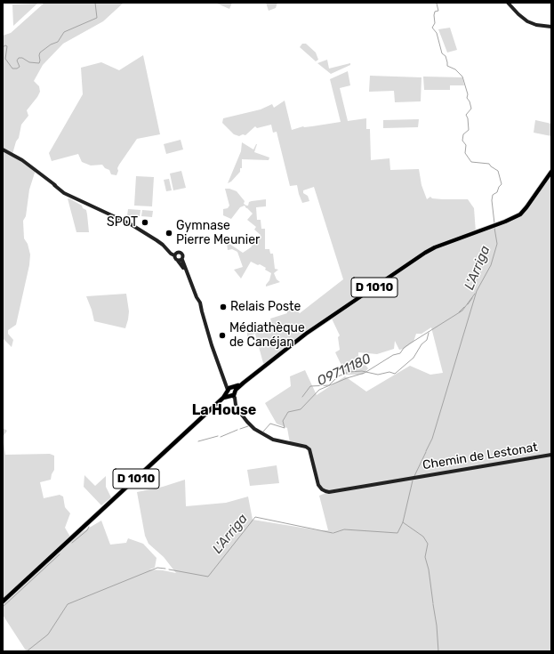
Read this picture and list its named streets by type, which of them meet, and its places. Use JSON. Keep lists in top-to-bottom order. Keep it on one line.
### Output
{"streets":{"main road":["D 1010"],"street":["Chemin de Lestonat"]},"crossings":[["D 1010","Chemin de Lestonat"]],"districts":["La House"],"water":["L'Arriga","O9711180"],"places":["SPOT","Gymnase Pierre Meunier","Relais Poste","Médiathèque de Canéjan"]}
